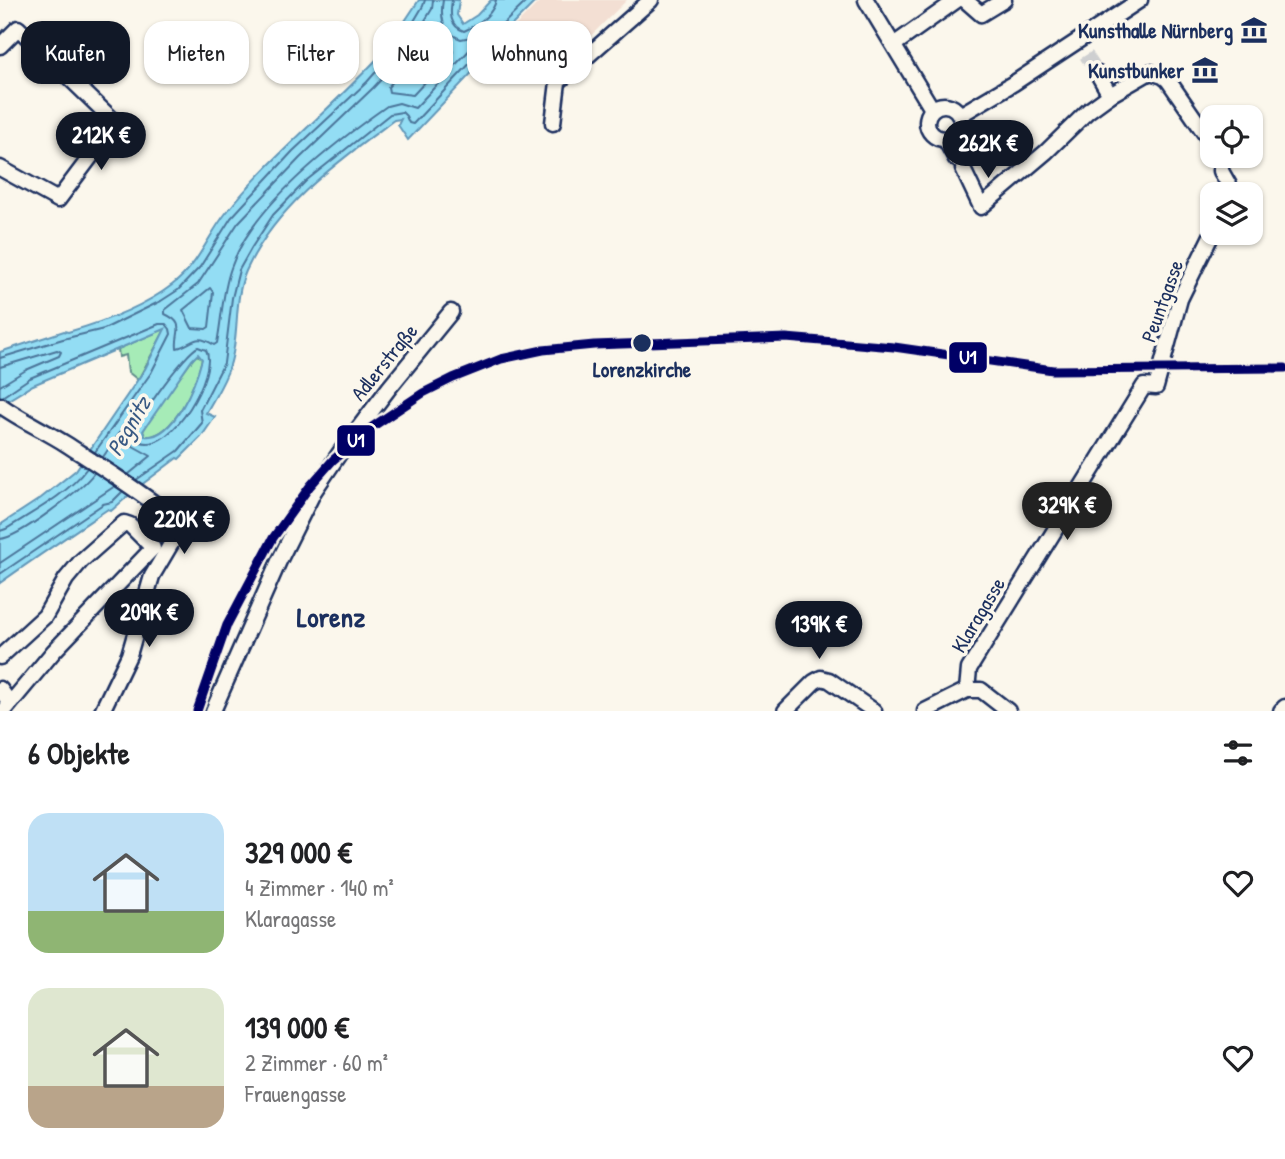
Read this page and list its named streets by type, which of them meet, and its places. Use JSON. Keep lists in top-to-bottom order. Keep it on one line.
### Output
{"streets":{"street":["Peuntgasse","Adlerstraße","Klaragasse"]},"crossings":[["Peuntgasse","Klaragasse"]],"districts":["Lorenz"],"water":["Pegnitz"],"places":{"museum":["Kunsthalle Nürnberg","Kunstbunker"],"other":["Lorenzkirche"]},"lines":["transit line U1"],"page":{"chip":["Kaufen","Mieten","Filter","Neu","Wohnung"],"price":["212K €","262K €","329K €","220K €","209K €","139K €"],"heading":"6 Objekte","list":[{"name":"329 000 €","note":"4 Zimmer · 140 m² · Klaragasse"},{"name":"139 000 €","note":"2 Zimmer · 60 m² · Frauengasse"}]}}
